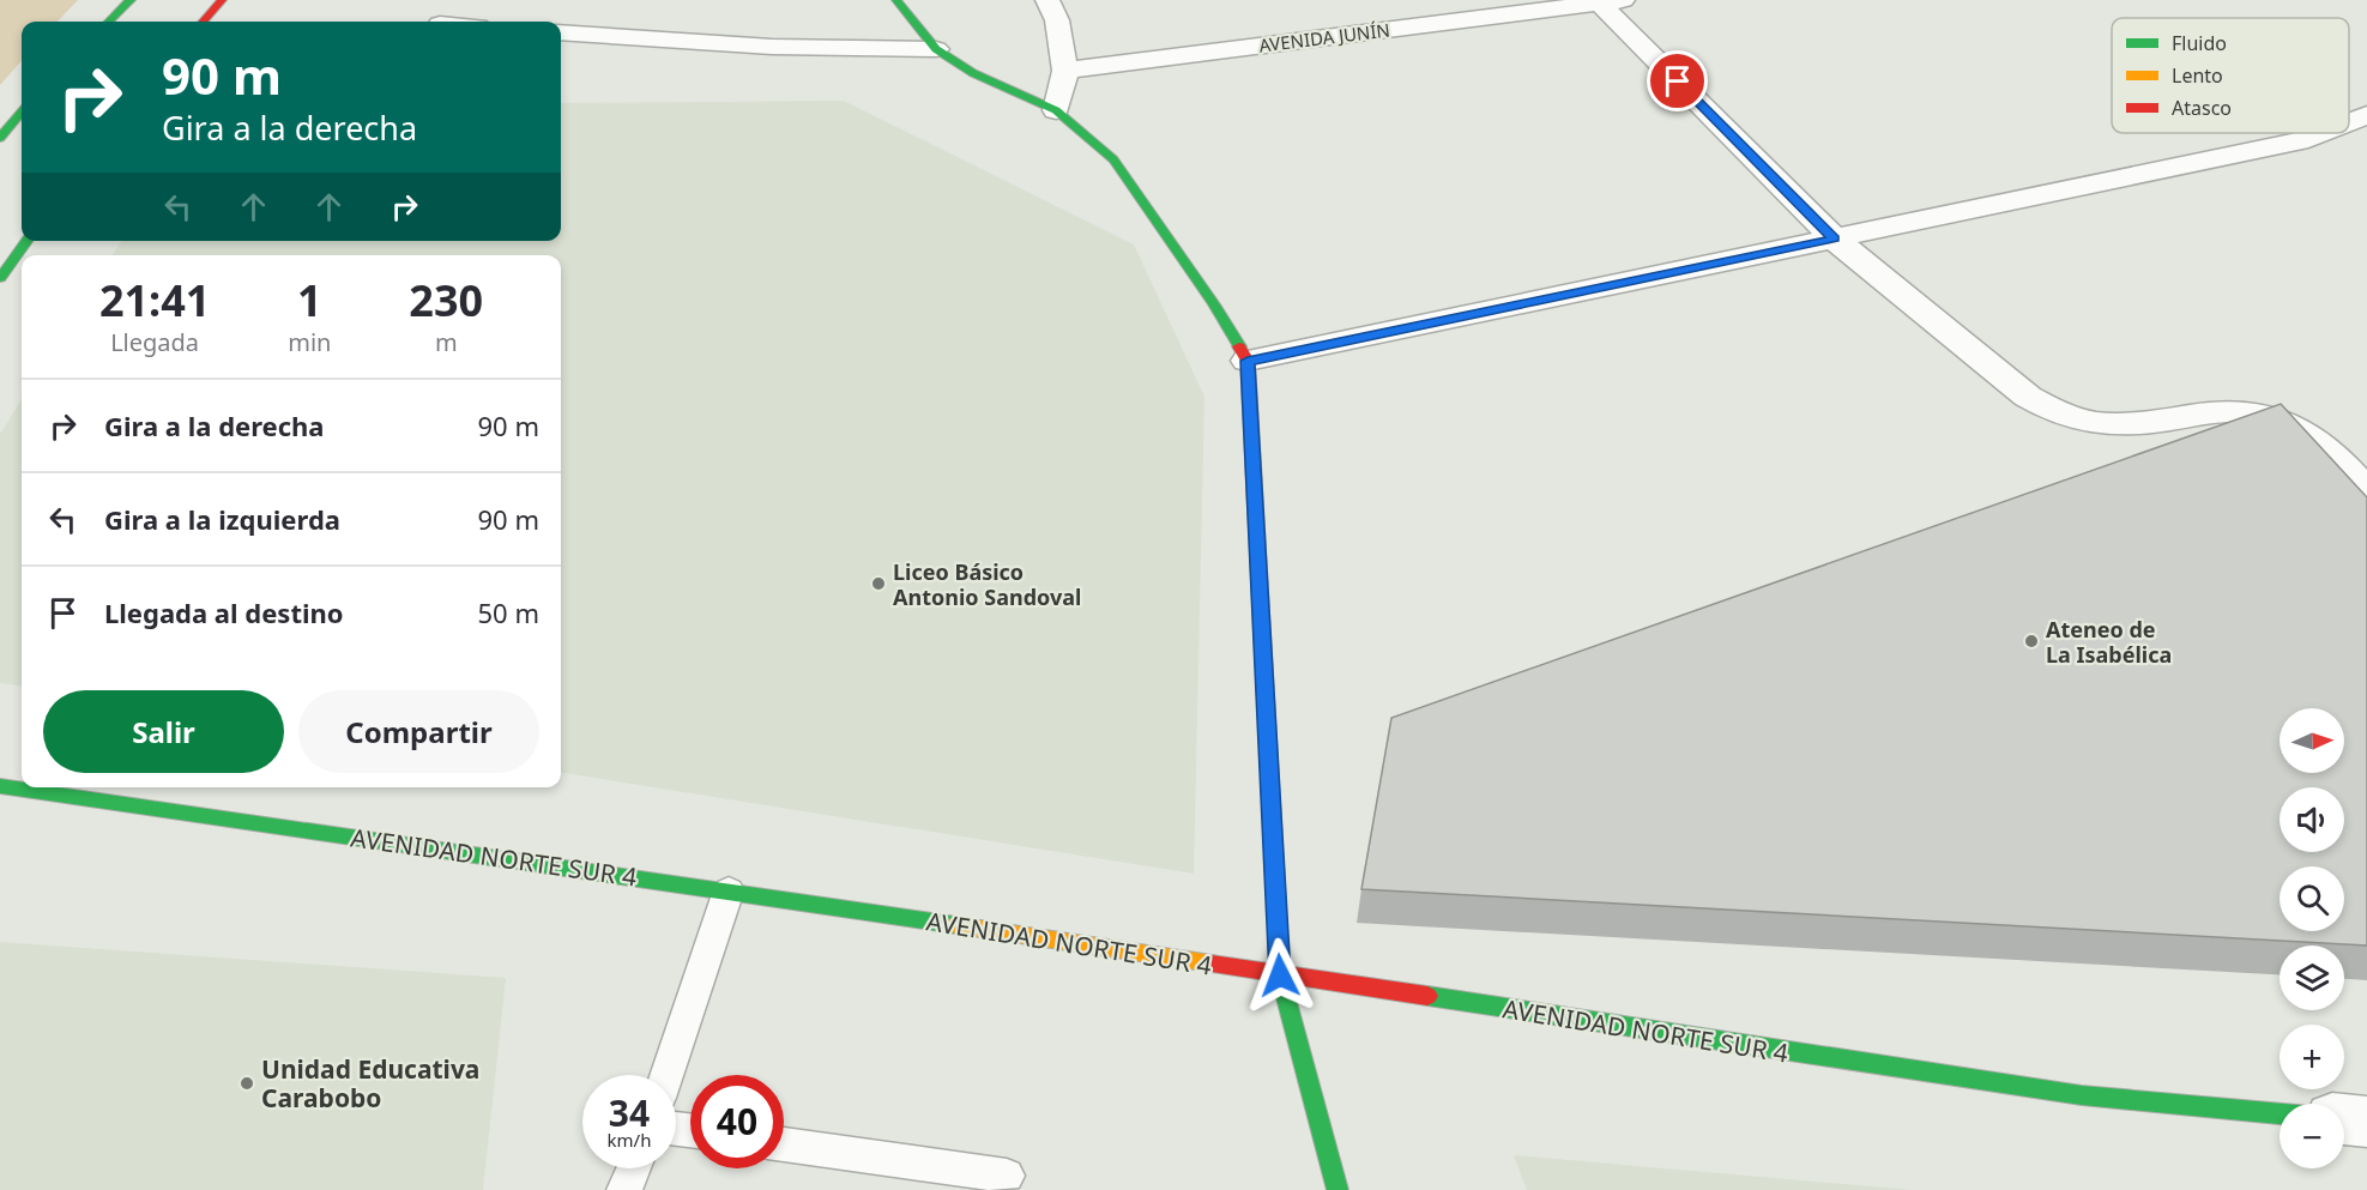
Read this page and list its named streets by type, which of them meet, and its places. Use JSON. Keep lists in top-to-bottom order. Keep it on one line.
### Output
{"streets":{"street":["AVENIDA JUNÍN","AVENIDAD NORTE SUR 4"]},"places":["Liceo Básico Antonio Sandoval","Ateneo de La Isabélica","Unidad Educativa Carabobo"],"legend":["Fluido","Lento","Atasco"],"north":"right","page":{"turn":["90 m","Gira a la derecha"],"eta":["21:41","Llegada","1","min","230","m"],"list":[{"name":"Gira a la derecha","value":"90 m"},{"name":"Gira a la izquierda","value":"90 m"},{"name":"Llegada al destino","value":"50 m"}],"buttons":["Salir","Compartir"],"map_buttons":["+","−"],"speed":"34 km/h","limit":"40"}}
